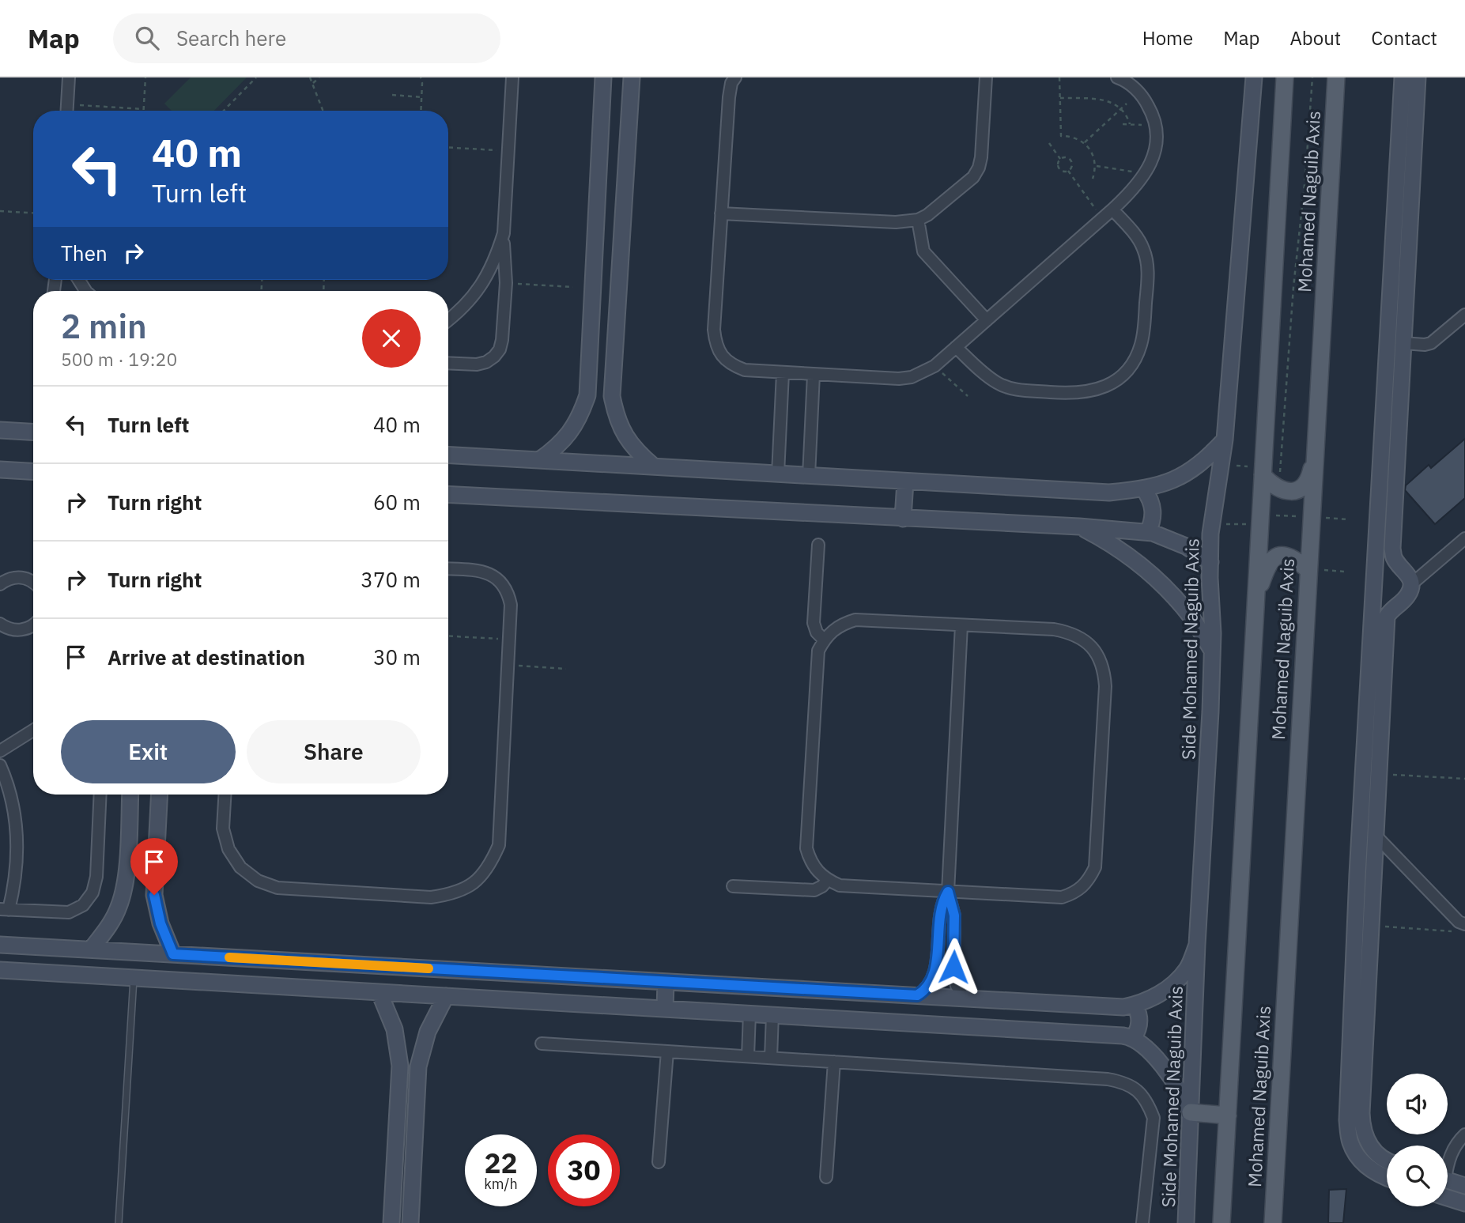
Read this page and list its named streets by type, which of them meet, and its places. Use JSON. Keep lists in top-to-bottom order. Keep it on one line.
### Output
{"streets":{"main road":["Mohamed Naguib Axis"],"street":["Side Mohamed Naguib Axis"]},"page":{"header":"Map","search":"Search here","nav":["Home","Map","About","Contact"],"turn":["40 m","Turn left"],"then":"Then","heading":["2 min","500 m · 19:20"],"list":[{"name":"Turn left","value":"40 m"},{"name":"Turn right","value":"60 m"},{"name":"Turn right","value":"370 m"},{"name":"Arrive at destination","value":"30 m"}],"buttons":["Exit","Share"],"speed":"22 km/h","limit":"30"}}
